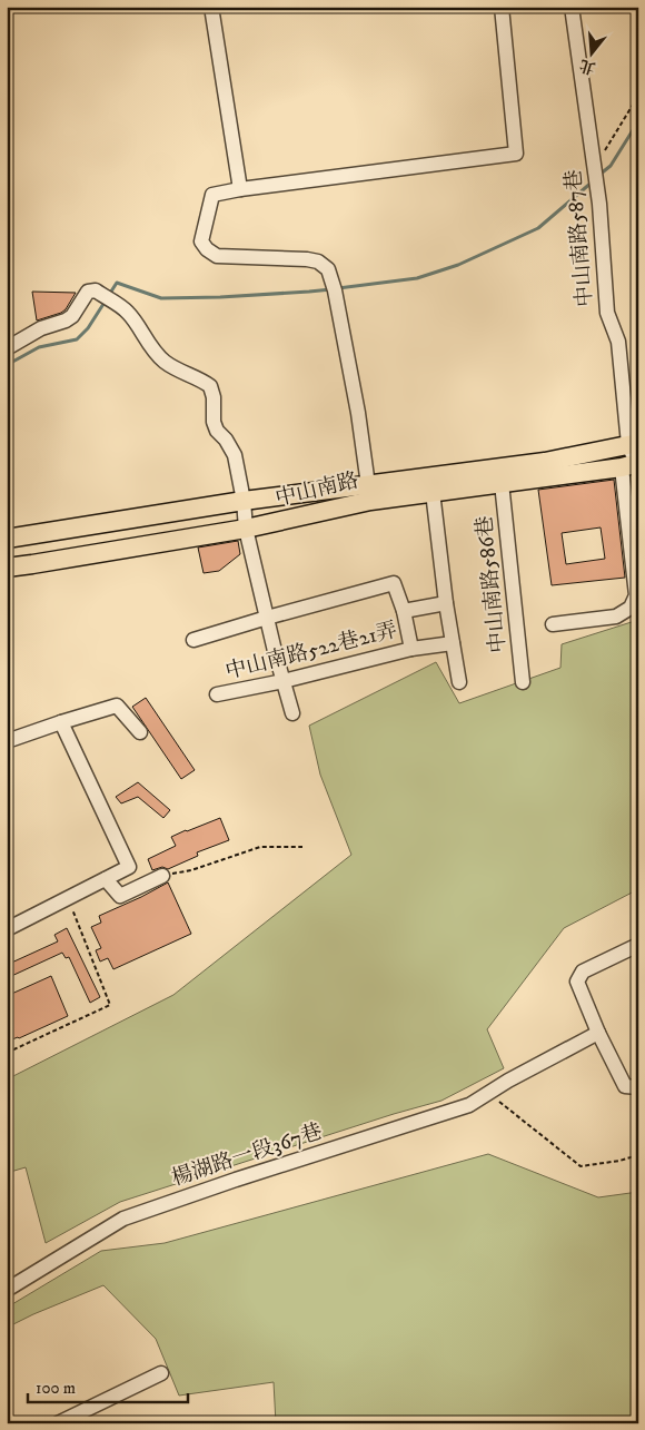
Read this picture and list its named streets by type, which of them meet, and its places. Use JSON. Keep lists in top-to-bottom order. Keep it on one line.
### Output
{"streets":{"main road":["中山南路"],"street":["中山南路587巷","中山南路586巷","中山南路522巷21弄","楊湖路一段367巷"]},"crossings":[["中山南路587巷","中山南路"],["中山南路","中山南路586巷"]],"scale_bar":"100 m","north":"bottom"}
